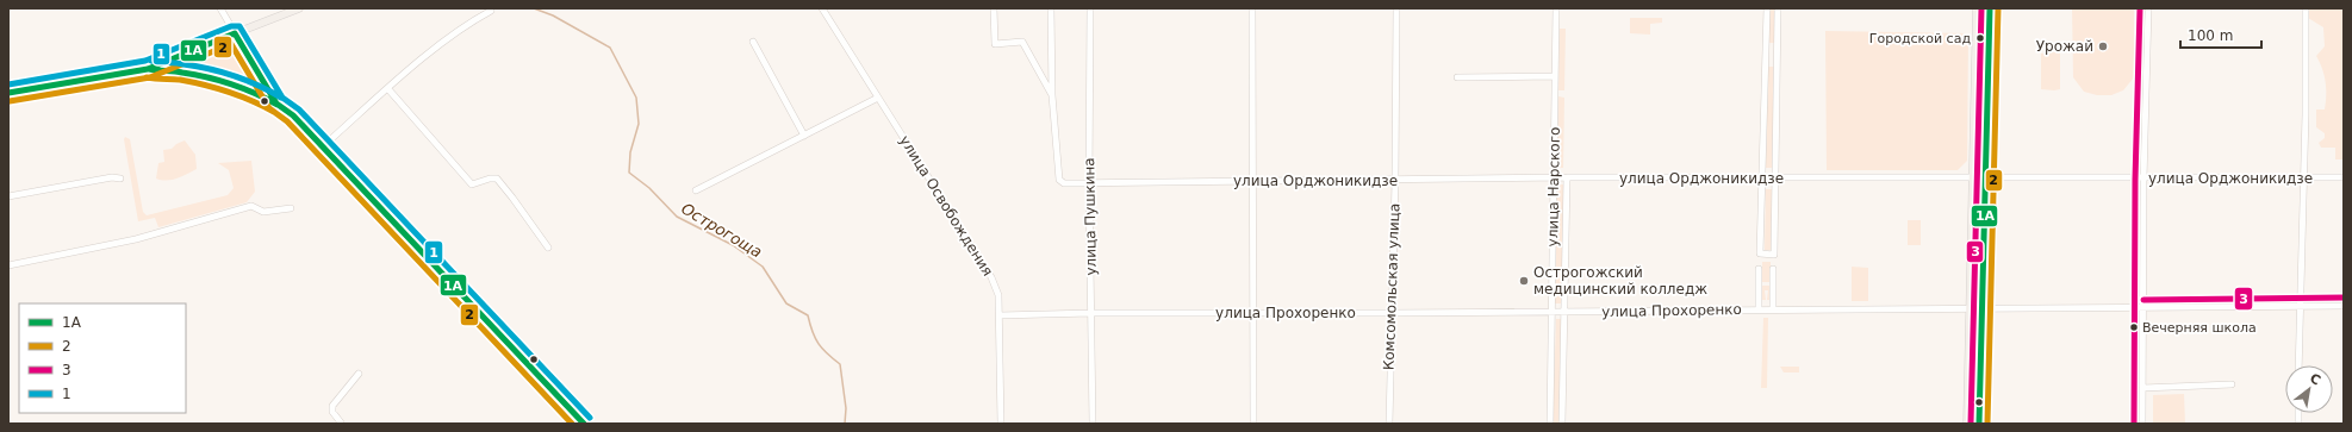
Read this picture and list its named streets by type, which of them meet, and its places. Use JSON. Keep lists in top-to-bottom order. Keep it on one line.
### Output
{"streets":{"street":["улица Орджоникидзе","улица Нарского","улица Освобождения","улица Пушкина","Комсомольская улица","улица Прохоренко"]},"crossings":[["улица Орджоникидзе","улица Нарского"],["улица Орджоникидзе","улица Пушкина"],["улица Орджоникидзе","Комсомольская улица"],["улица Нарского","улица Прохоренко"],["улица Освобождения","улица Прохоренко"],["улица Пушкина","улица Прохоренко"],["Комсомольская улица","улица Прохоренко"]],"water":["Острогоща"],"places":["Городской сад","Урожай","Острогожский медицинский колледж","Вечерняя школа"],"lines":["transit line 1А","transit line 2","transit line 3","transit line 1"],"legend":["1А","2","3","1"],"scale_bar":"100 m","north":"top right"}
